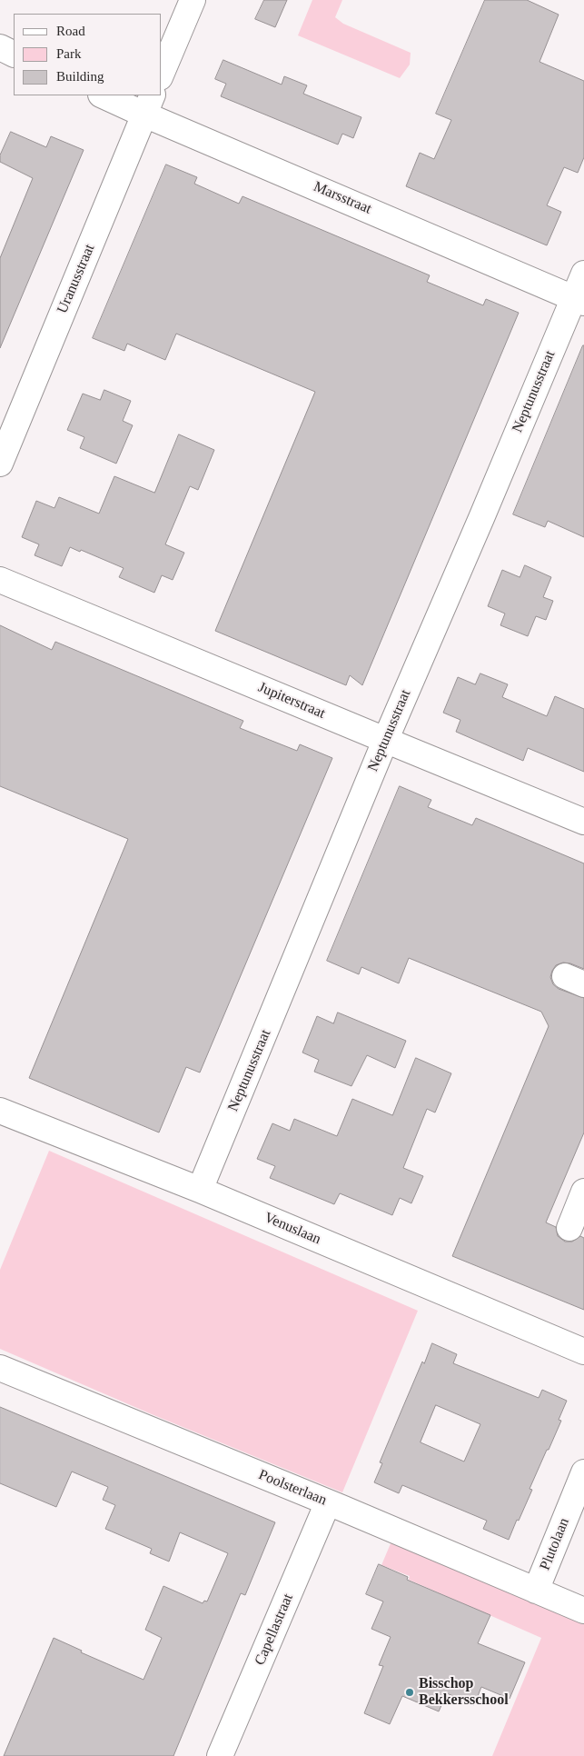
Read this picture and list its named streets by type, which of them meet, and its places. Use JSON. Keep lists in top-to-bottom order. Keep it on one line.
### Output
{"streets":{"street":["Marsstraat","Uranusstraat","Neptunusstraat","Jupiterstraat","Venuslaan","Poolsterlaan","Plutolaan","Capellastraat"]},"crossings":[["Marsstraat","Uranusstraat"],["Marsstraat","Neptunusstraat"],["Neptunusstraat","Jupiterstraat"],["Neptunusstraat","Venuslaan"],["Poolsterlaan","Plutolaan"],["Poolsterlaan","Capellastraat"]],"places":["Bisschop Bekkersschool"],"legend":["Road","Park","Building"]}
